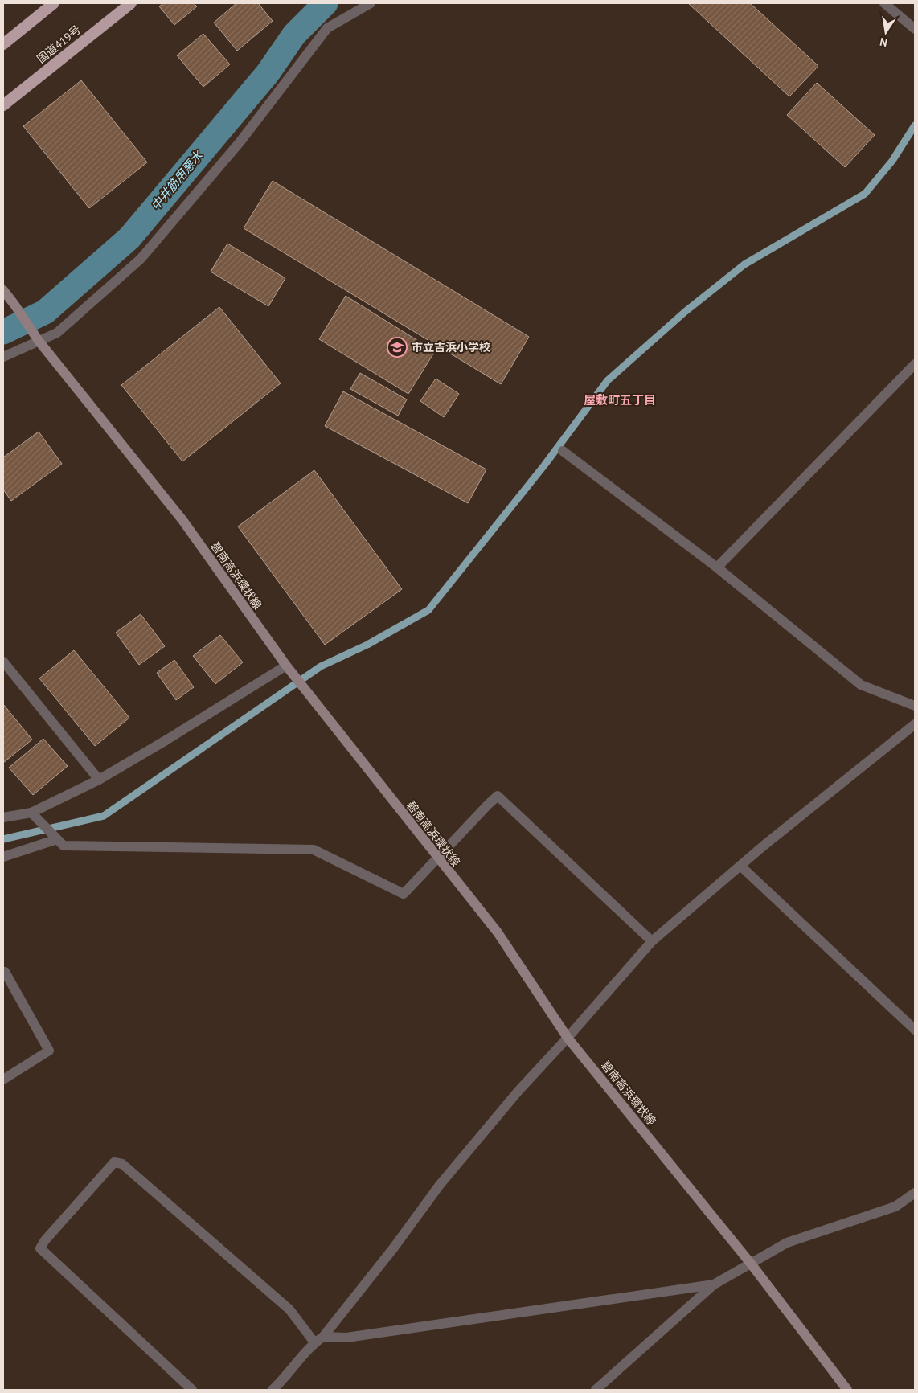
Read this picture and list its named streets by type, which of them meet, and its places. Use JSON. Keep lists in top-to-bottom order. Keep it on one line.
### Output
{"streets":{"highway":["国道419号"],"main road":["碧南高浜環状線"]},"districts":["屋敷町五丁目"],"water":["中井筋用悪水"],"places":{"school or university":["市立吉浜小学校"]},"north":"bottom"}
